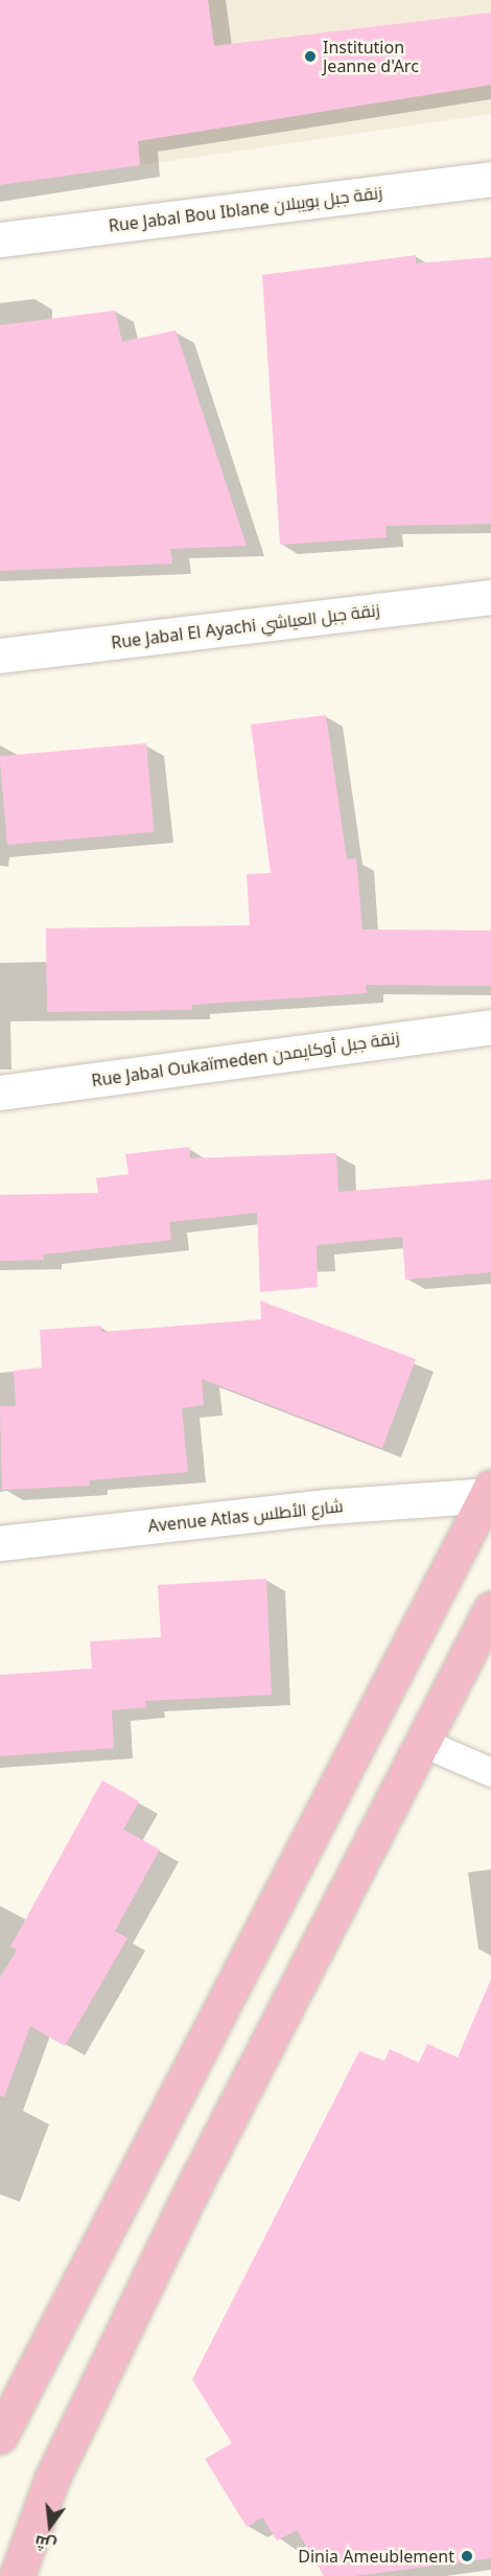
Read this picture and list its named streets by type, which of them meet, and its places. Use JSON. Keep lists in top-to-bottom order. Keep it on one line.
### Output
{"streets":{"street":["Rue Jabal Bou Iblane زنقة جبل بويبلان","Rue Jabal El Ayachi زنقة جبل العياشي","Rue Jabal Oukaïmeden زنقة جبل أوكايمدن","Avenue Atlas شارع الأطلس"]},"places":["Institution Jeanne d'Arc","Dinia Ameublement"],"north":"bottom"}
